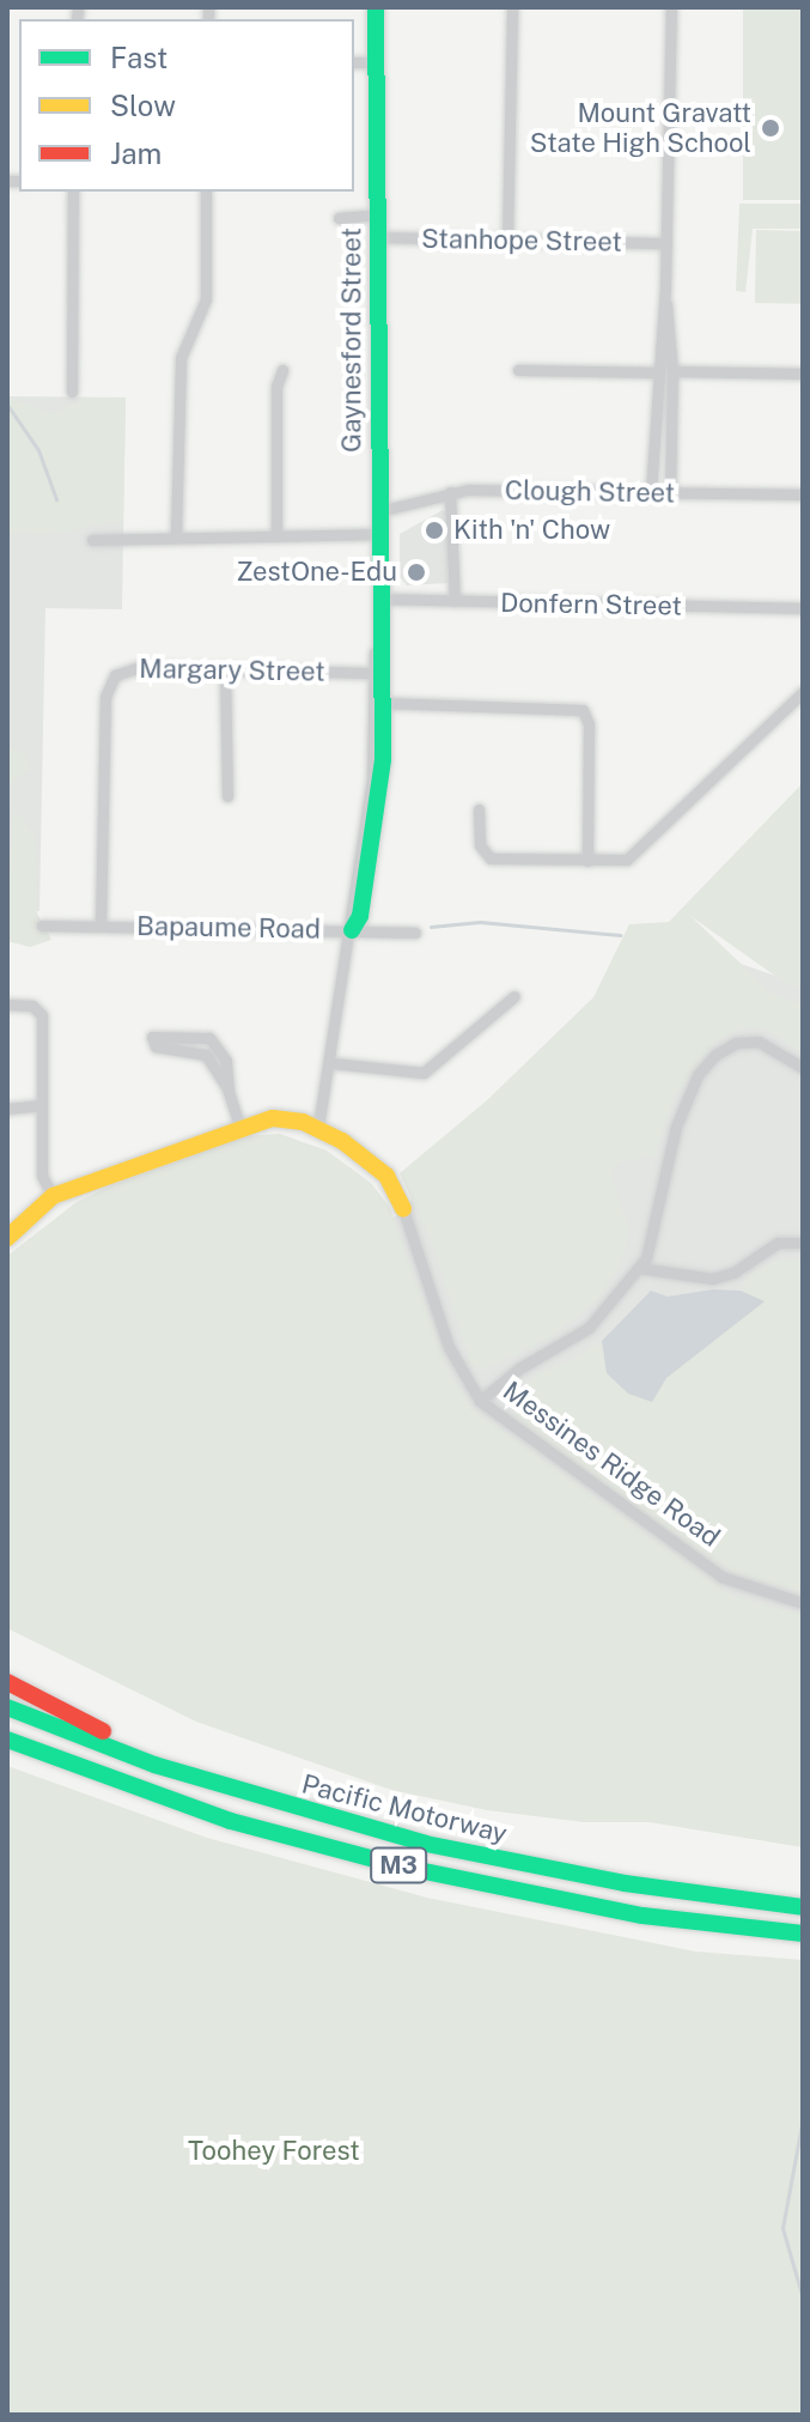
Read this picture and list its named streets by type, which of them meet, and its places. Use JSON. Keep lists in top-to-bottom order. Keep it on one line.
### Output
{"streets":{"main road":["Gaynesford Street","Messines Ridge Road","Pacific Motorway","M3"],"street":["Stanhope Street","Clough Street","Donfern Street","Margary Street","Bapaume Road"]},"crossings":[["Stanhope Street","Gaynesford Street"],["Gaynesford Street","Clough Street"],["Gaynesford Street","Donfern Street"],["Gaynesford Street","Margary Street"],["Gaynesford Street","Bapaume Road"],["Gaynesford Street","Messines Ridge Road"],["Margary Street","Bapaume Road"]],"parks":["Toohey Forest"],"places":["Mount Gravatt State High School","Kith 'n' Chow","ZestOne-Edu"],"legend":["Fast","Slow","Jam"]}
